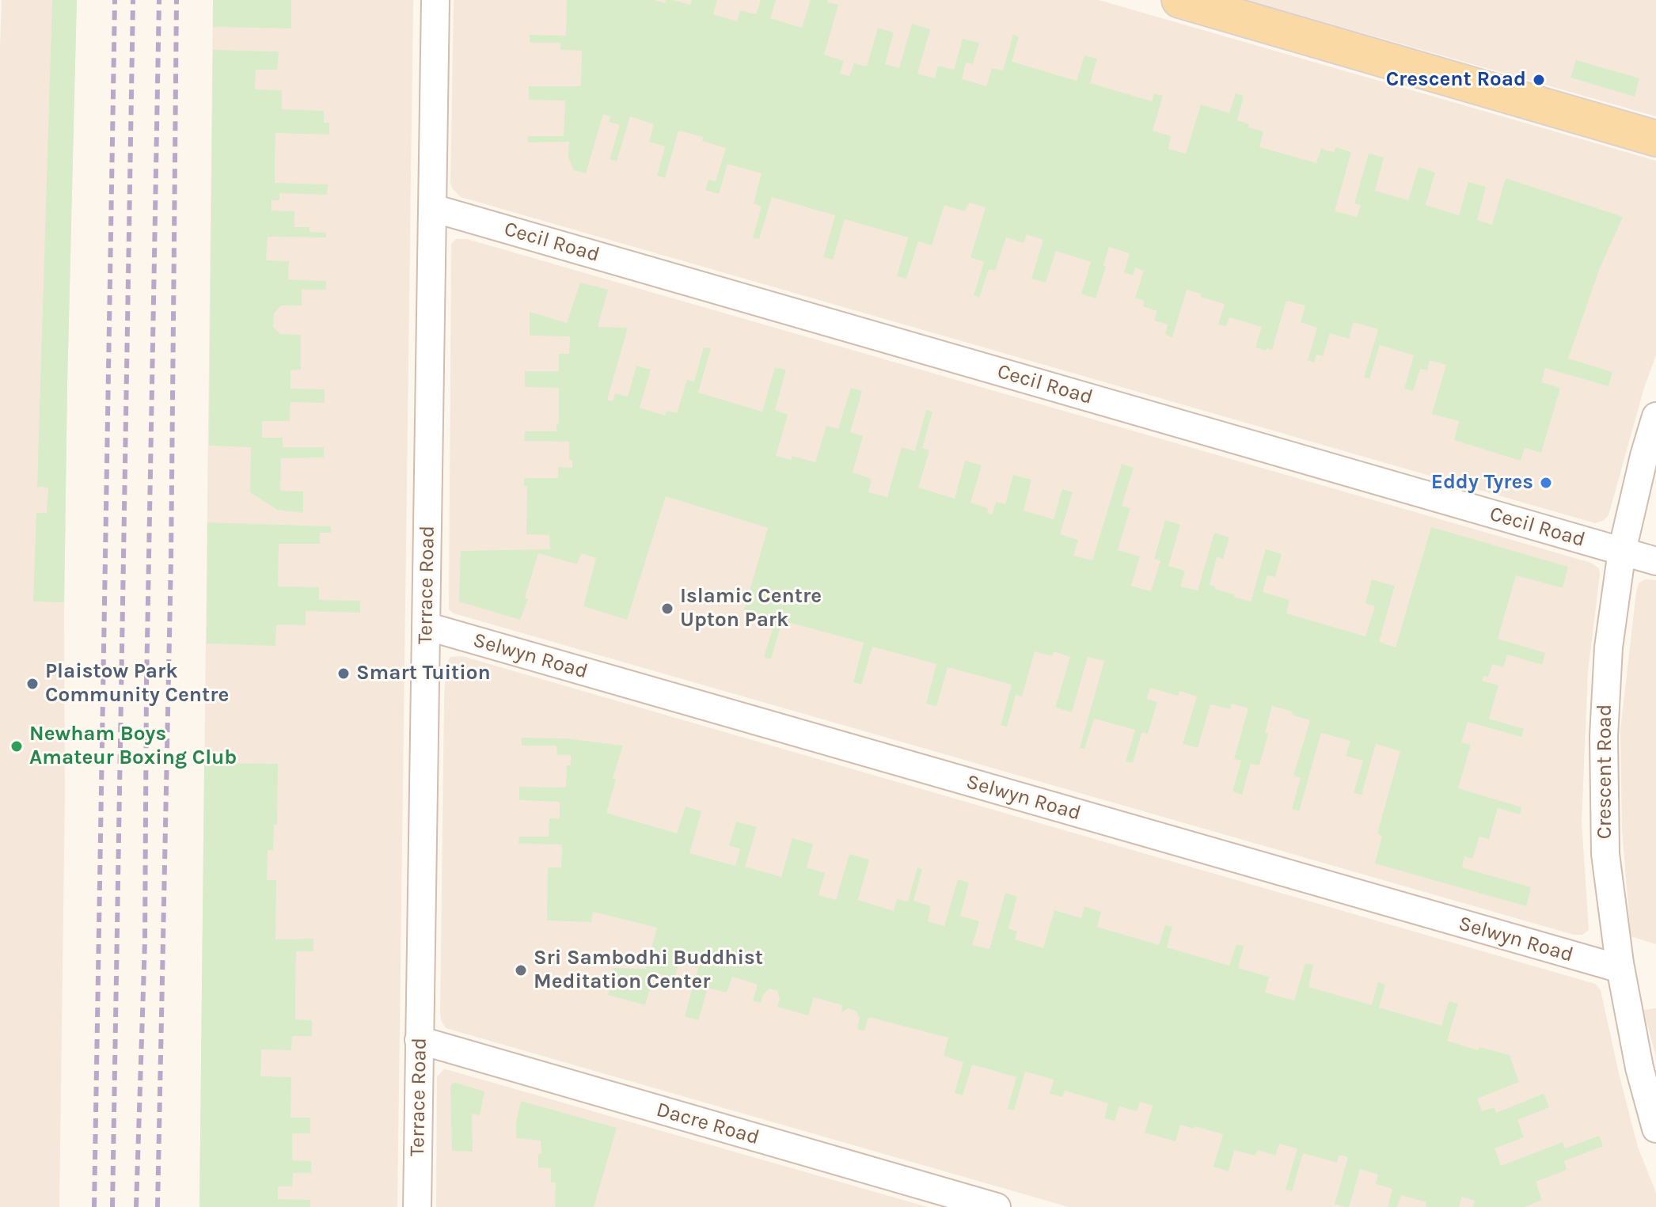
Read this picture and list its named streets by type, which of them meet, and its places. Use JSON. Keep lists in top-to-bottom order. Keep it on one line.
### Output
{"streets":{"street":["Cecil Road","Terrace Road","Selwyn Road","Crescent Road","Dacre Road"]},"crossings":[["Cecil Road","Terrace Road"],["Cecil Road","Crescent Road"],["Terrace Road","Selwyn Road"],["Terrace Road","Dacre Road"],["Selwyn Road","Crescent Road"]],"places":["Crescent Road","Eddy Tyres","Islamic Centre Upton Park","Smart Tuition","Plaistow Park Community Centre","Newham Boys Amateur Boxing Club","Sri Sambodhi Buddhist Meditation Center"]}
